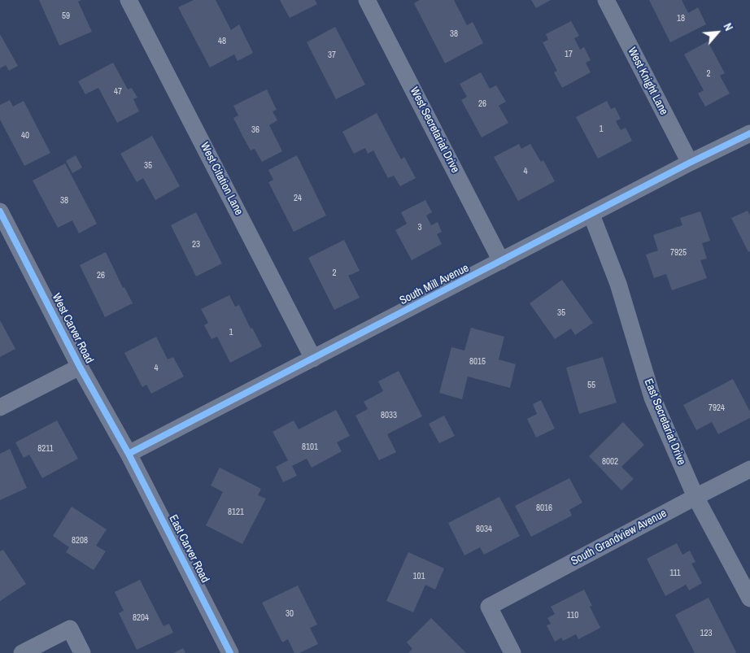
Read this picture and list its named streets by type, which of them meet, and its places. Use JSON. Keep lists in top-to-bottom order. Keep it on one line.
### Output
{"streets":{"street":["West Knight Lane","West Secretariat Drive","West Citation Lane","South Mill Avenue","West Carver Road","East Secretariat Drive","South Grandview Avenue","East Carver Road"]},"crossings":[["West Knight Lane","South Mill Avenue"],["West Secretariat Drive","South Mill Avenue"],["West Citation Lane","South Mill Avenue"],["South Mill Avenue","West Carver Road"],["South Mill Avenue","East Secretariat Drive"],["South Mill Avenue","East Carver Road"],["West Carver Road","East Carver Road"],["East Secretariat Drive","South Grandview Avenue"]],"house_numbers":["59","18","38","48","17","37","2","47","26","1","36","40","35","4","24","38","3","23","7925","2","26","35","1","8015","4","55","7924","8033","8101","8211","8002","8016","8121","8034","8208","111","101","30","110","8204","123"],"north":"top right"}
